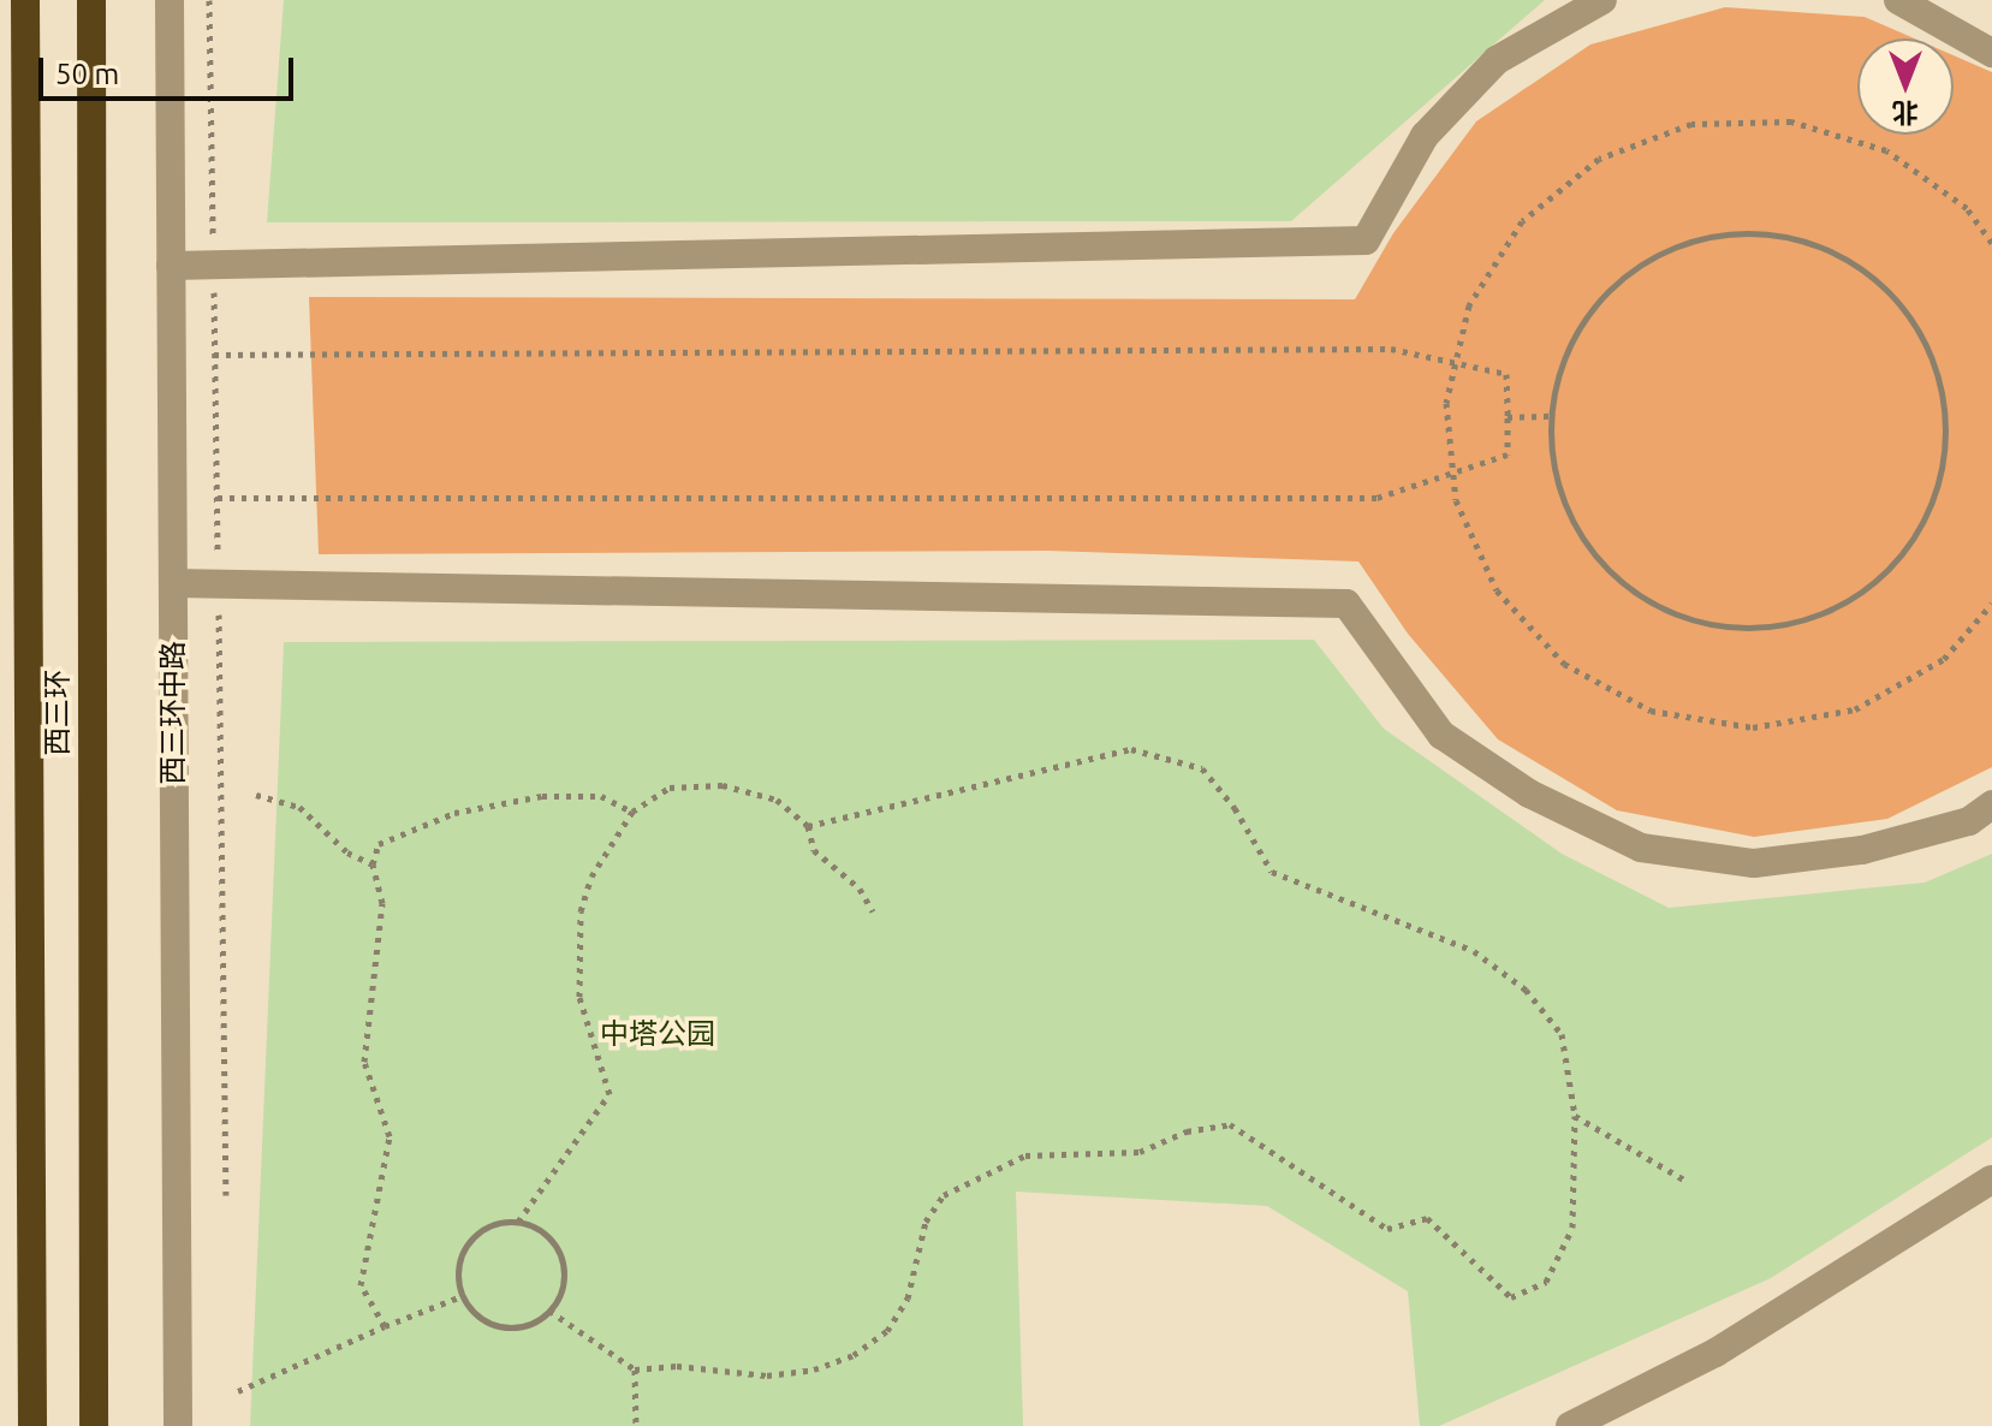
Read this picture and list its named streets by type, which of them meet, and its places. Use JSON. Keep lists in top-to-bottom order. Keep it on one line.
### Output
{"streets":{"highway":["西三环"],"street":["西三环中路"]},"parks":["中塔公园"],"scale_bar":"50 m","north":"bottom"}
